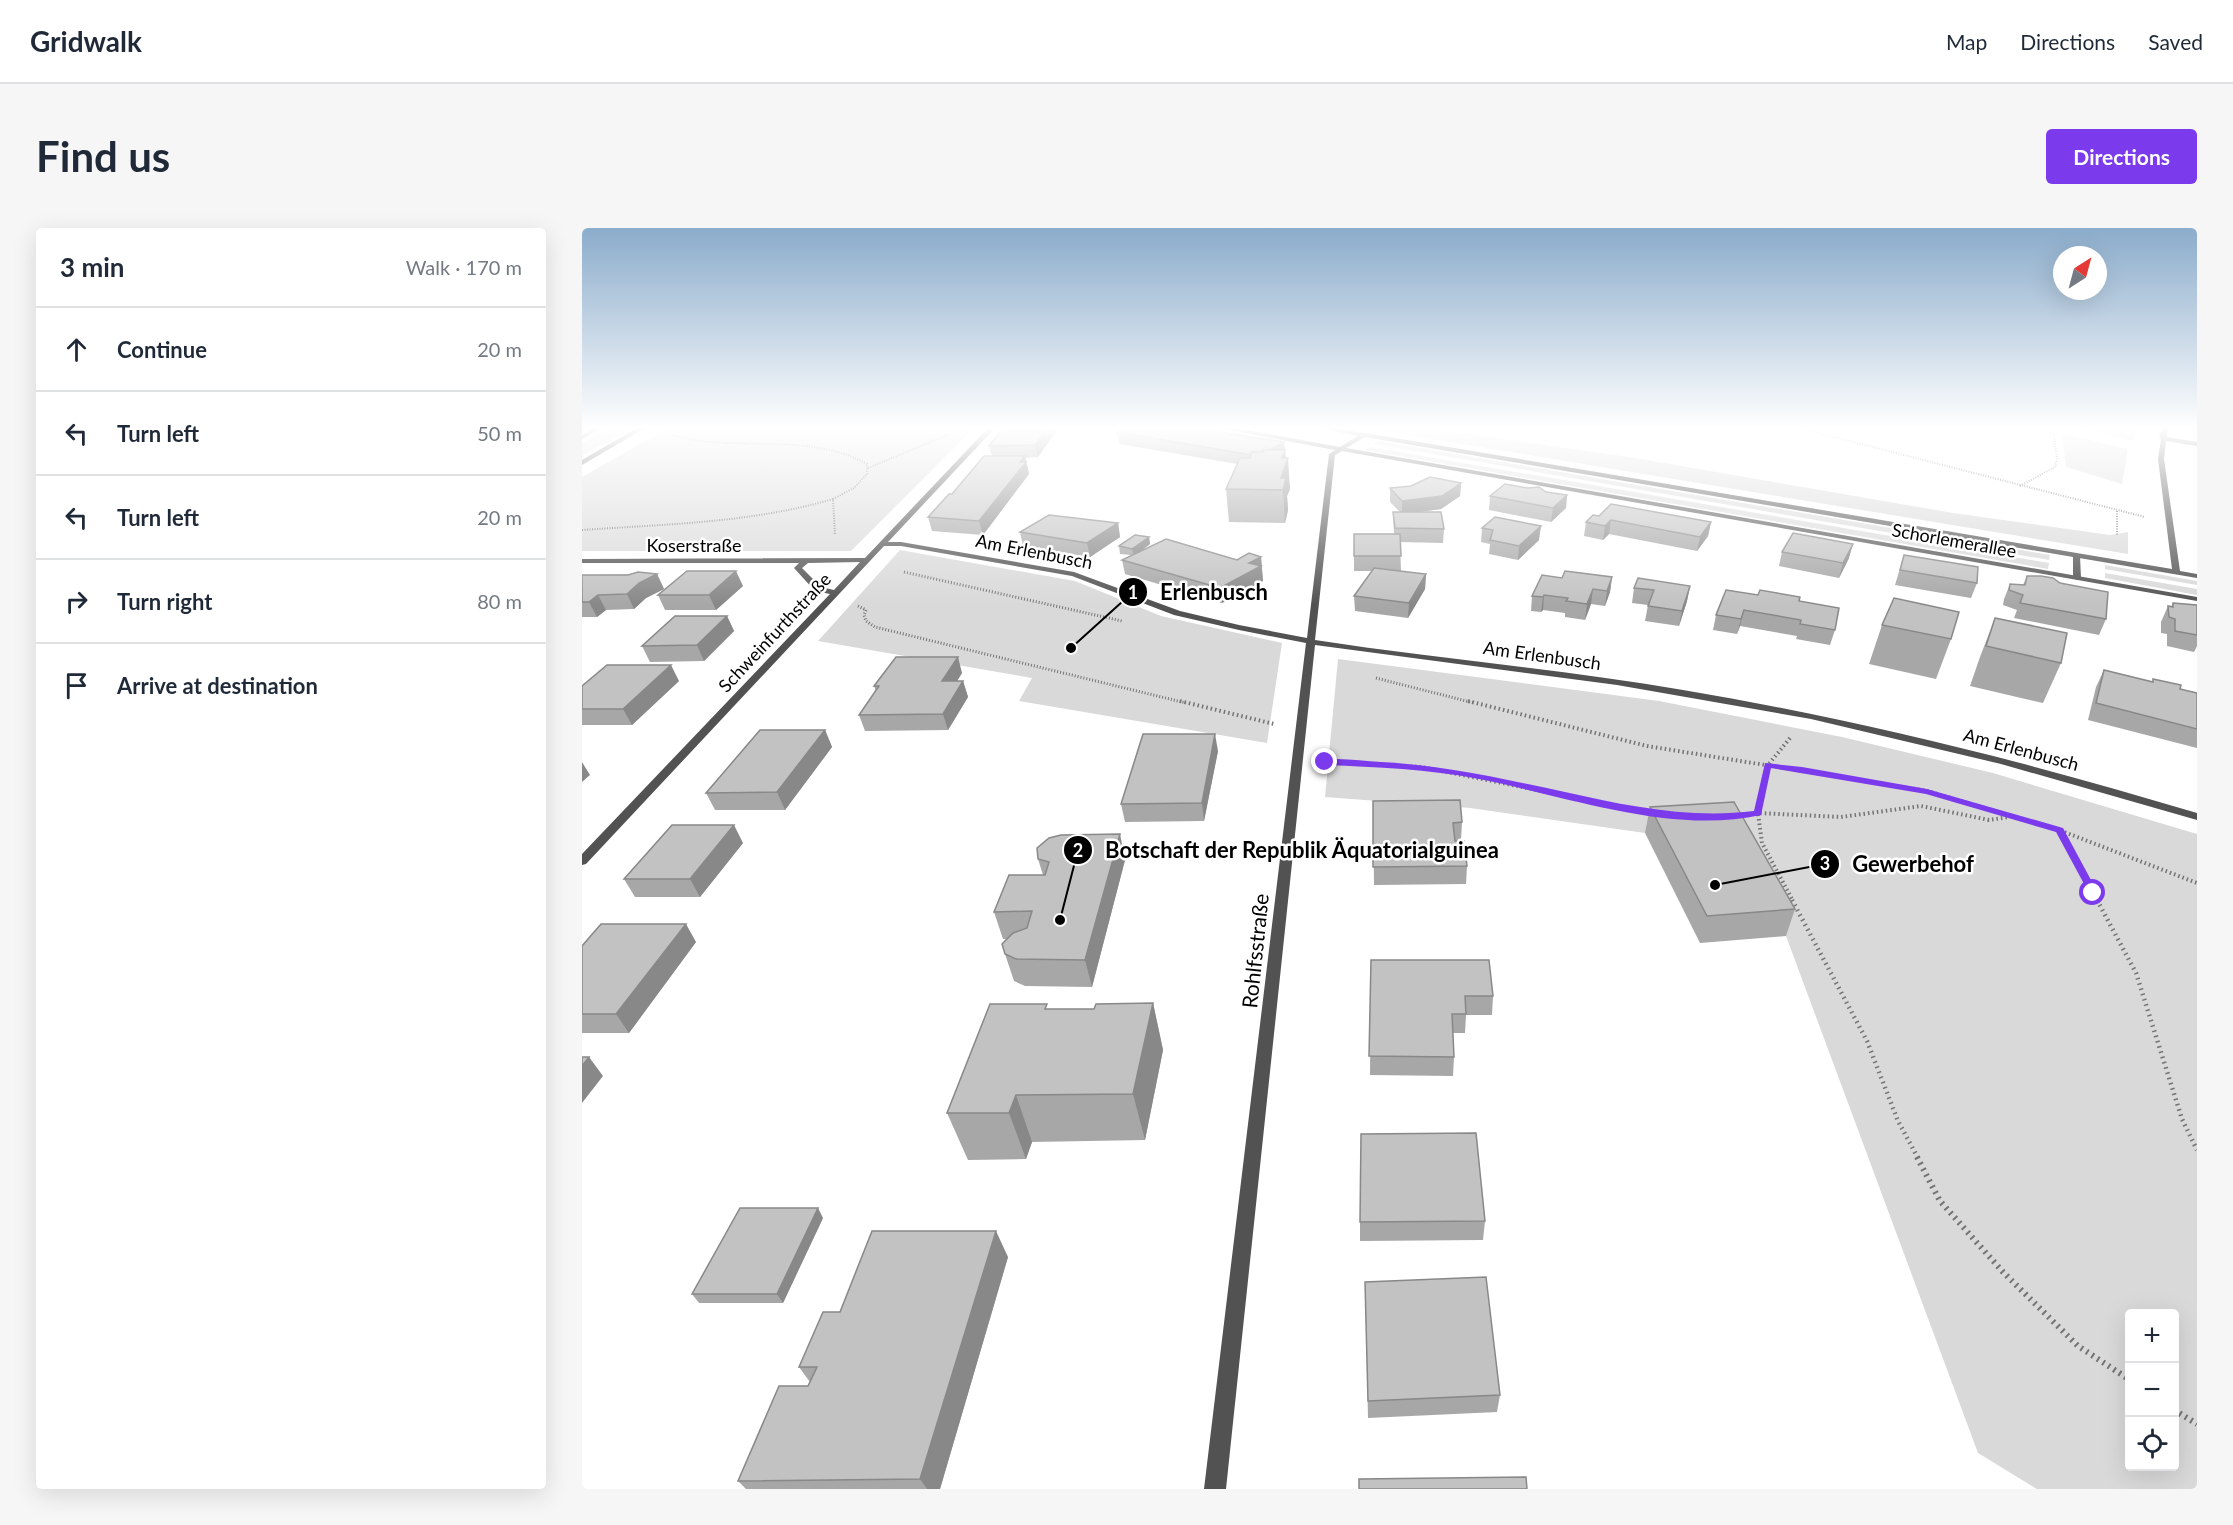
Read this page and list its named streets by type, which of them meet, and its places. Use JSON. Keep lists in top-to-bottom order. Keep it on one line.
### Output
{"streets":{"street":["Schorlemerallee","Koserstraße","Am Erlenbusch","Schweinfurthstraße","Rohlfsstraße"]},"crossings":[["Koserstraße","Schweinfurthstraße"],["Am Erlenbusch","Schweinfurthstraße"],["Am Erlenbusch","Rohlfsstraße"]],"places":["Erlenbusch","Gewerbehof","Botschaft der Republik Äquatorialguinea"],"north":"top right","page":{"header":"Gridwalk","nav":["Map","Directions","Saved"],"buttons":"Directions","title":"Find us","heading":["3 min","Walk · 170 m"],"list":[["Continue","20 m"],["Turn left","50 m"],["Turn left","20 m"],["Turn right","80 m"],"Arrive at destination"],"map_buttons":["+","−"]}}
